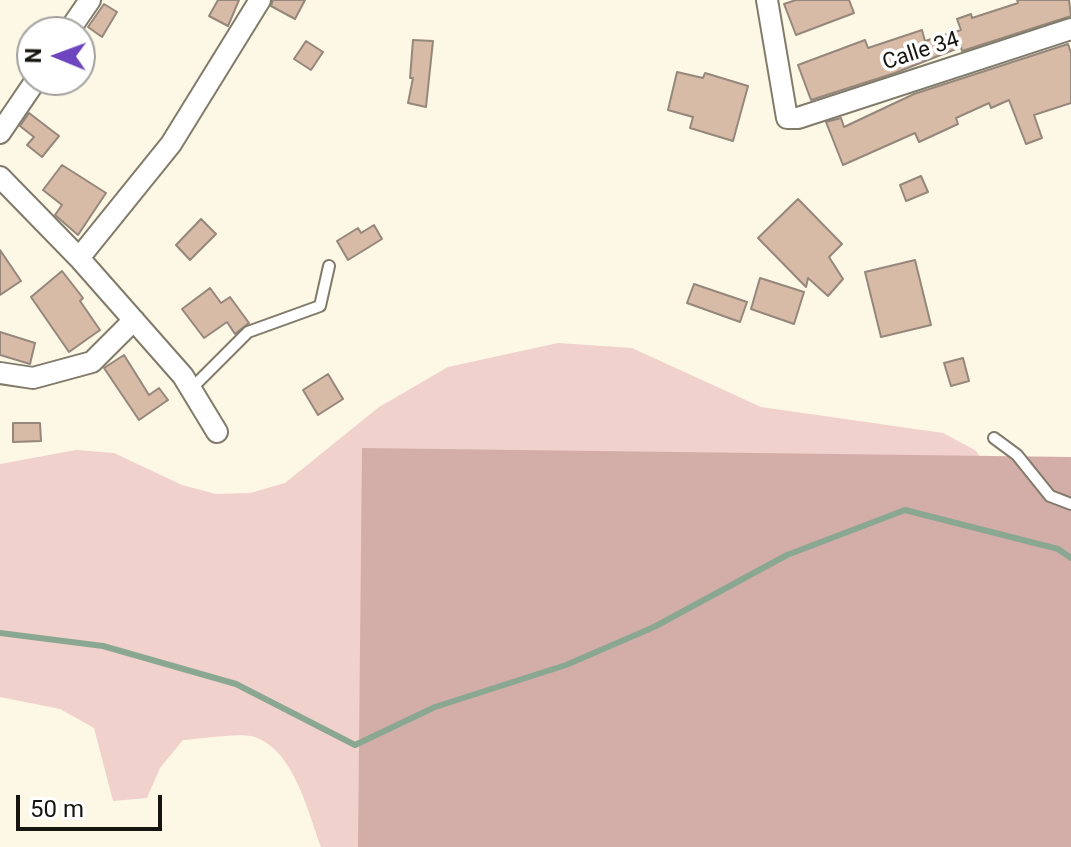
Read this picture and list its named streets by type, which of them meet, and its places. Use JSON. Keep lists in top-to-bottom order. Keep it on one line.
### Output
{"streets":{"street":["Calle 34"]},"scale_bar":"50 m","north":"left"}
